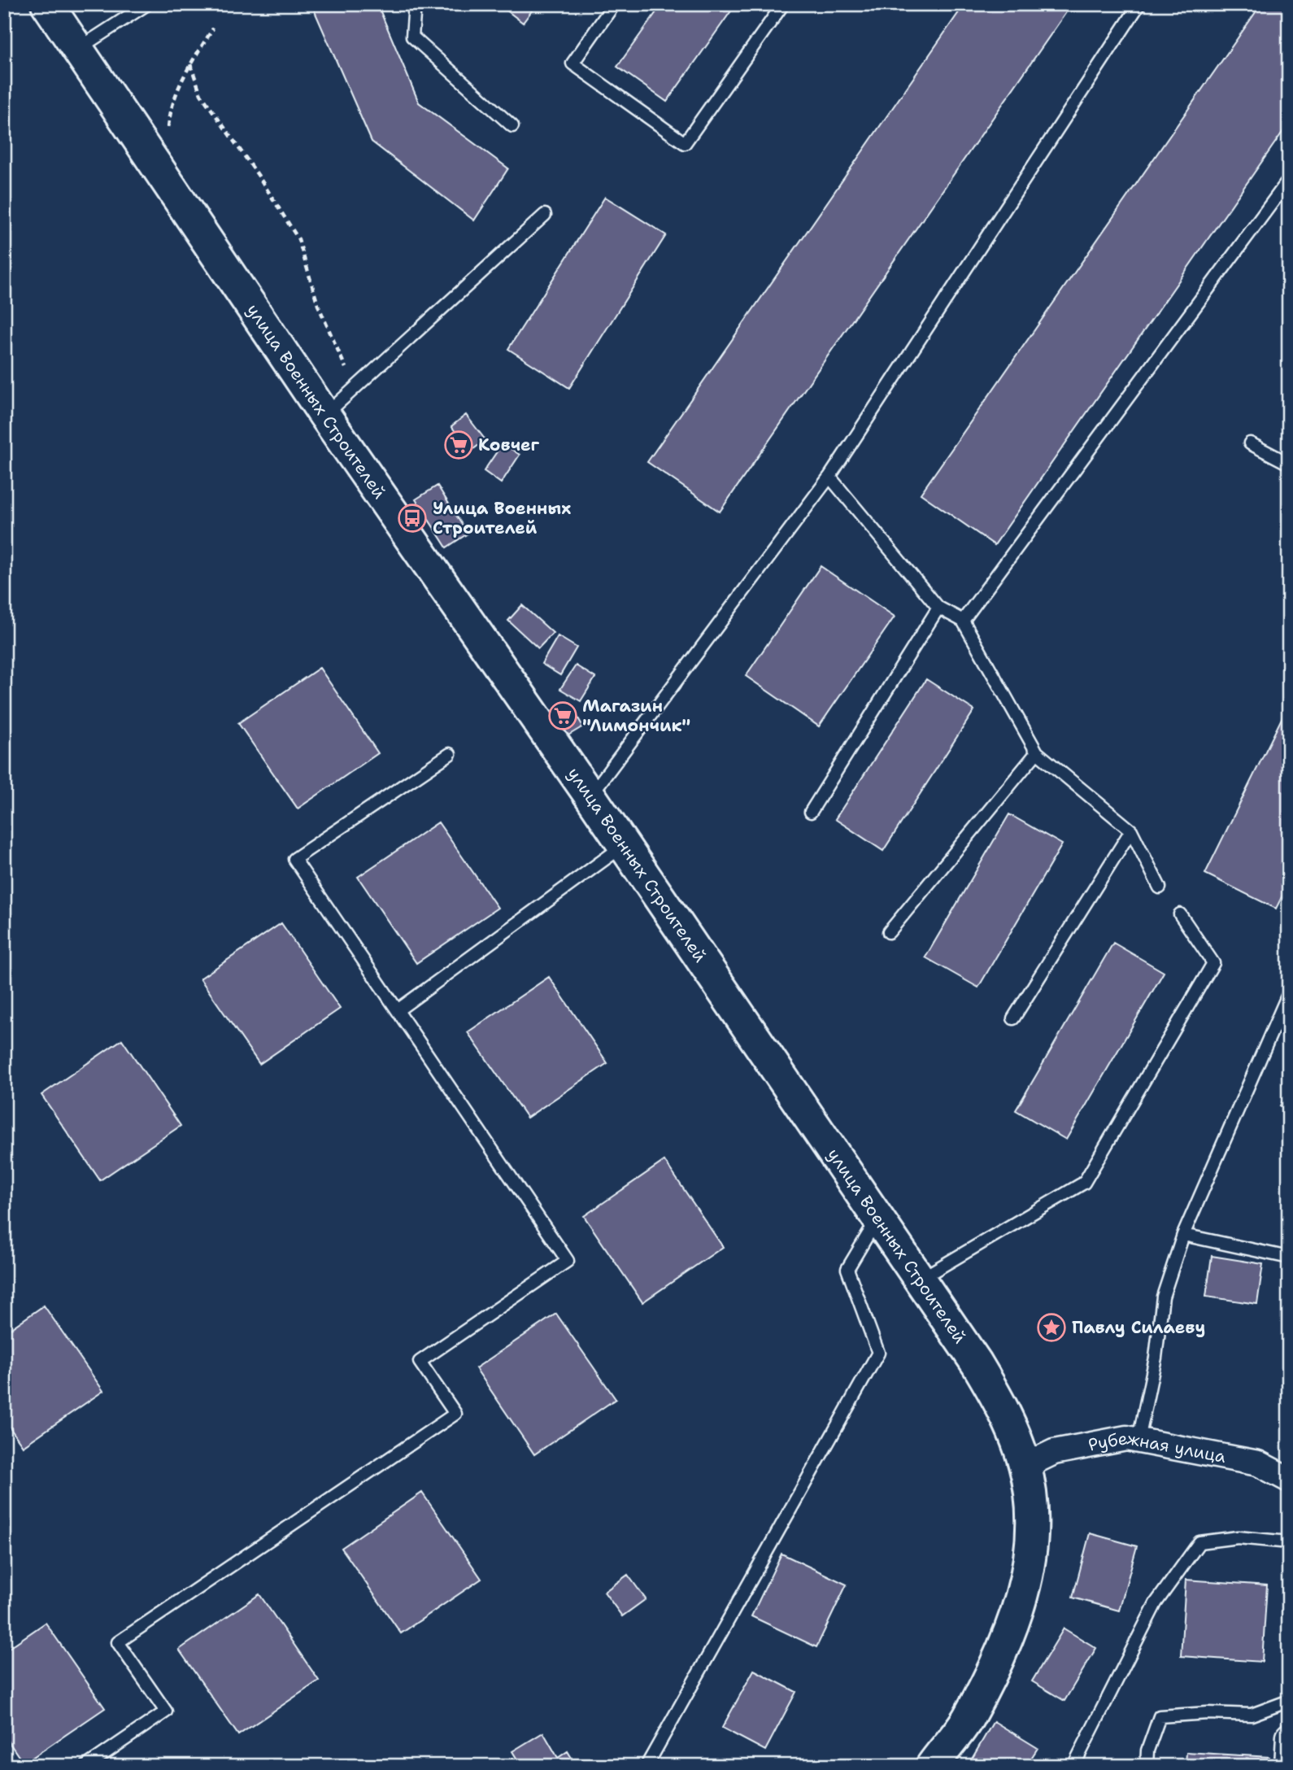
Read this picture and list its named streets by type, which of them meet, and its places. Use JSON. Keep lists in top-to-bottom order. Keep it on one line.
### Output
{"streets":{"main road":["улица Военных Строителей"],"street":["Рубежная улица"]},"crossings":[["улица Военных Строителей","Рубежная улица"]],"places":{"supermarket":["Ковчег","Магазин \"Лимончик\""],"bus stop":["Улица Военных Строителей"],"place":["Павлу Силаеву"]}}
